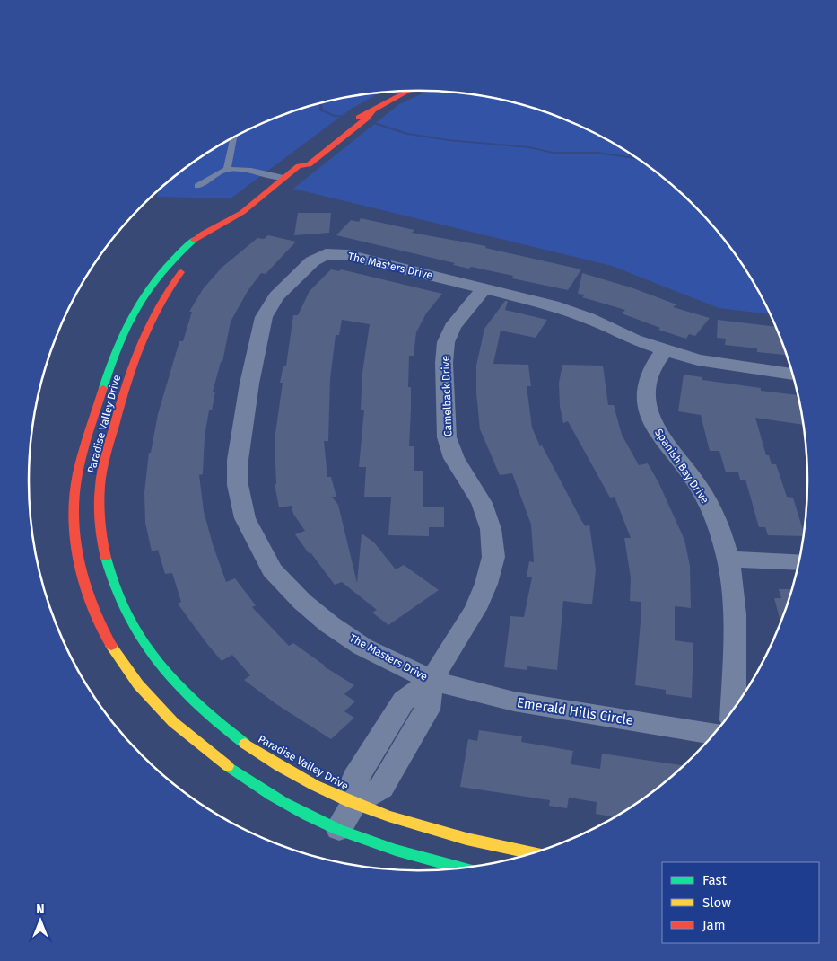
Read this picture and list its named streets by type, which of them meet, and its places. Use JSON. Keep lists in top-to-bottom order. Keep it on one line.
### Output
{"streets":{"street":["The Masters Drive","Camelback Drive","Paradise Valley Drive","Spanish Bay Drive","Emerald Hills Circle"]},"crossings":[["The Masters Drive","Camelback Drive"],["The Masters Drive","Spanish Bay Drive"],["The Masters Drive","Emerald Hills Circle"],["Camelback Drive","Paradise Valley Drive"],["Camelback Drive","Emerald Hills Circle"]],"legend":["Fast","Slow","Jam"],"north":"top"}
